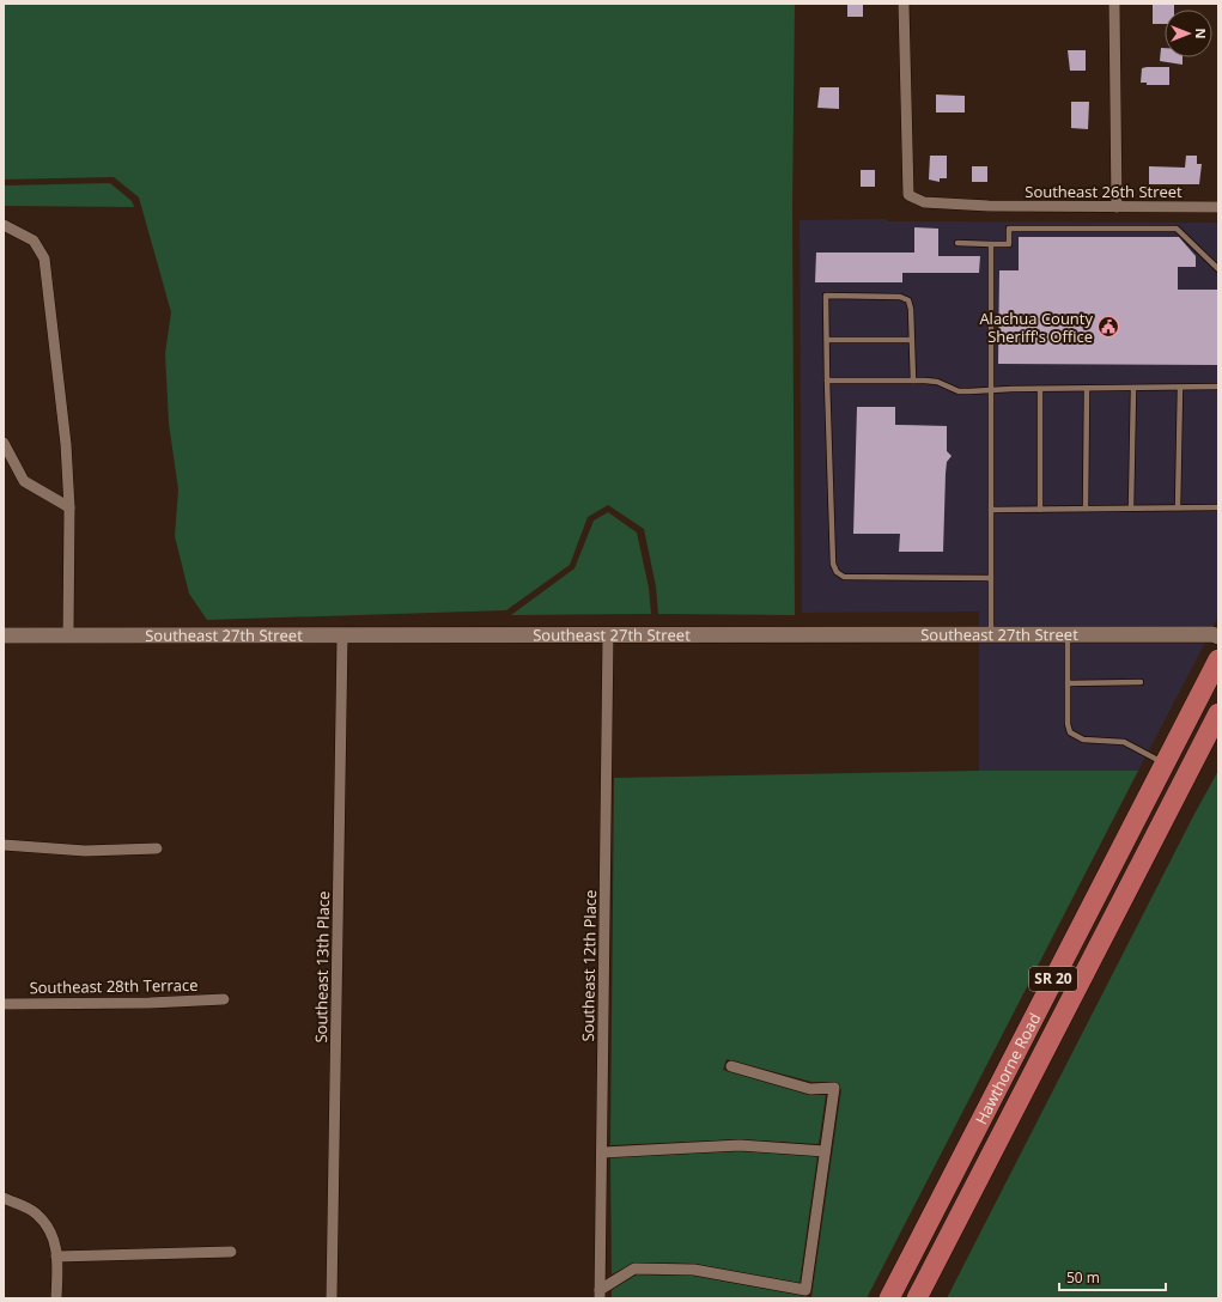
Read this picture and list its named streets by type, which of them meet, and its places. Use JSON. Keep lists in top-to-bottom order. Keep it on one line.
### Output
{"streets":{"highway":["SR 20","Hawthorne Road"],"street":["Southeast 26th Street","Southeast 27th Street","Southeast 12th Place","Southeast 13th Place","Southeast 28th Terrace"]},"crossings":[["Southeast 27th Street","Southeast 12th Place"],["Southeast 27th Street","Southeast 13th Place"]],"places":{"public building":["Alachua County Sheriff's Office"]},"scale_bar":"50 m","north":"right"}
